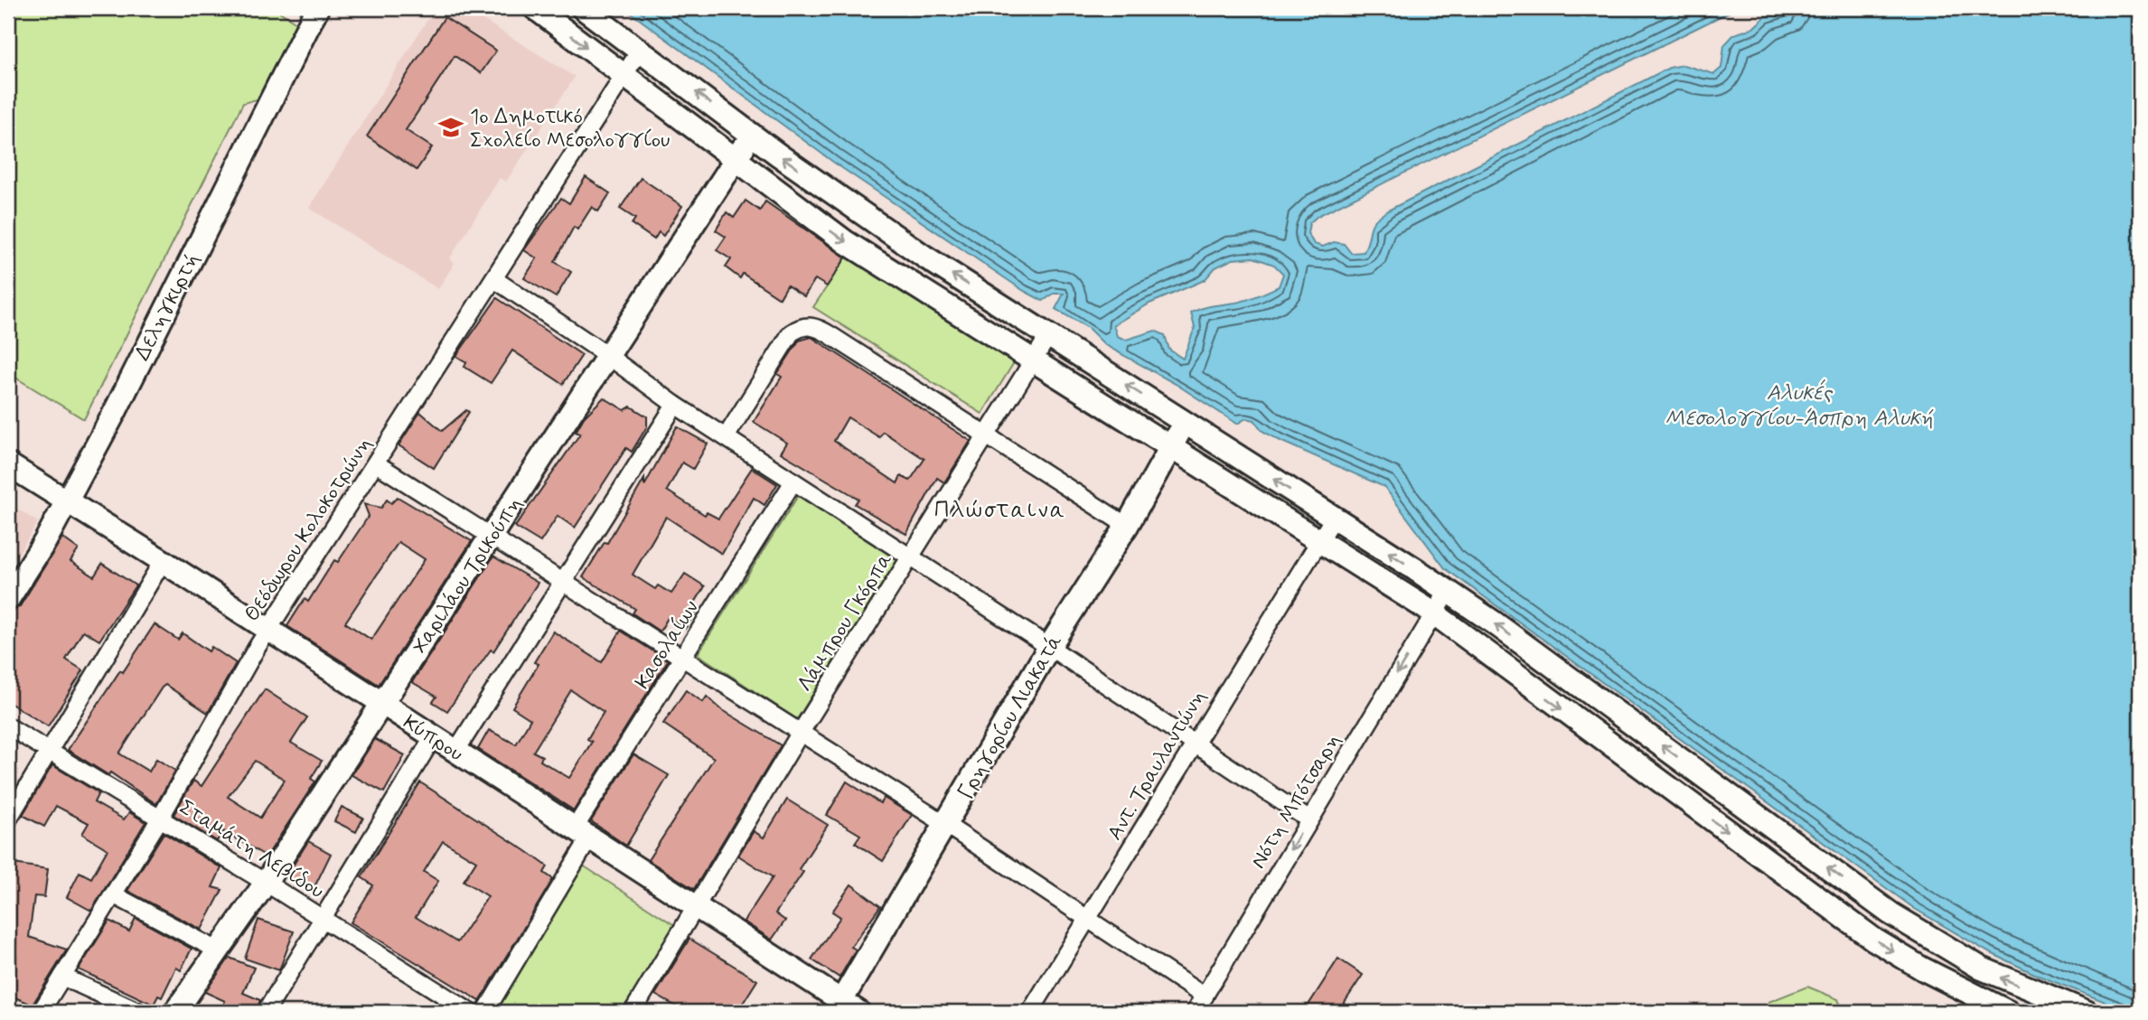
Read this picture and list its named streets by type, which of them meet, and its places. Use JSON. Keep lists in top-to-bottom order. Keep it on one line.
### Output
{"streets":{"street":["Δεληγκιρτή","Θεόδωρου Κολοκοτρώνη","Χαριλάου Τρικούπη","Λάμπρου Γκόρπα","Κασολαίων","Γρηγορίου Λιακατά","Κύπρου","Αντ. Τραυλαντώνη","Νότη Μπότσαρη","Σταμάτη Λεβίδου"]},"crossings":[["Δεληγκιρτή","Κύπρου"],["Θεόδωρου Κολοκοτρώνη","Κύπρου"],["Θεόδωρου Κολοκοτρώνη","Σταμάτη Λεβίδου"],["Χαριλάου Τρικούπη","Κύπρου"],["Χαριλάου Τρικούπη","Σταμάτη Λεβίδου"],["Λάμπρου Γκόρπα","Κύπρου"],["Κασολαίων","Κύπρου"],["Γρηγορίου Λιακατά","Κύπρου"]],"one_way":["Νότη Μπότσαρη"],"districts":["Πλώσταινα"],"water":["Αλυκές Μεσολογγίου-Άσπρη Αλυκή"],"places":{"school or university":["1ο Δημοτικό Σχολείο Μεσολογγίου"]}}
